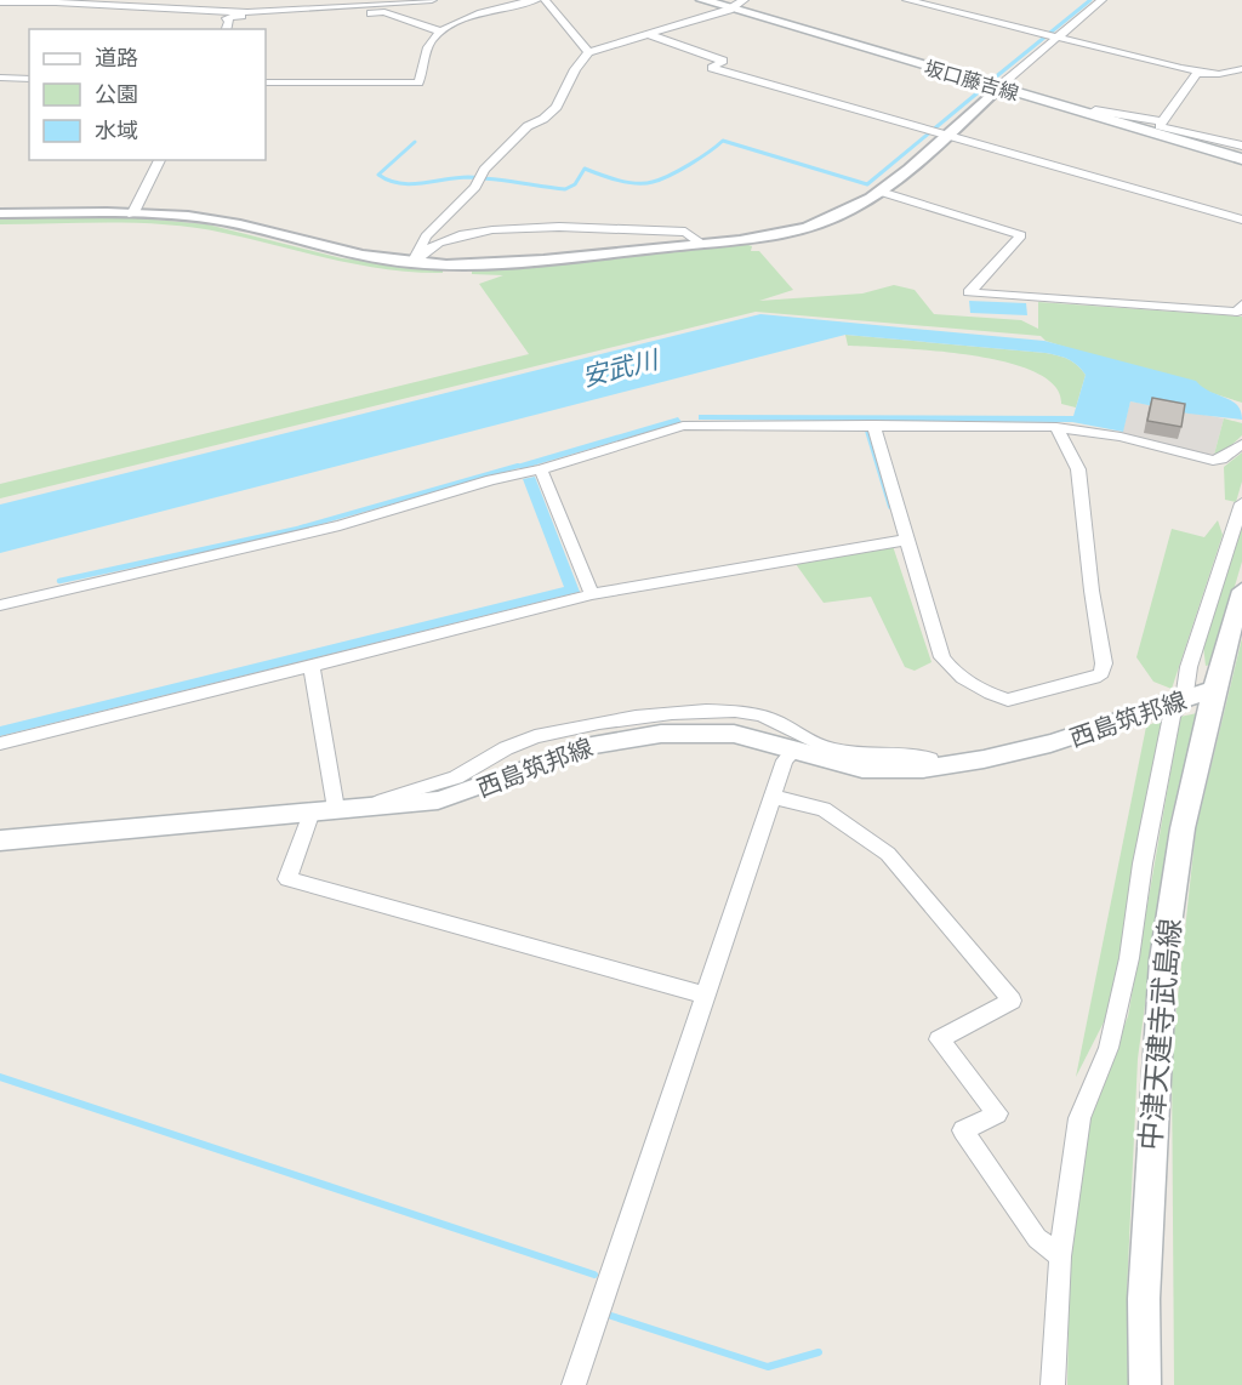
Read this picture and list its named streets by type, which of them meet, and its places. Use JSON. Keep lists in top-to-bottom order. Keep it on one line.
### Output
{"streets":{"main road":["坂口藤吉線","西島筑邦線","中津天建寺武島線"]},"crossings":[["西島筑邦線","中津天建寺武島線"]],"water":["安武川"],"legend":["道路","公園","水域"]}
